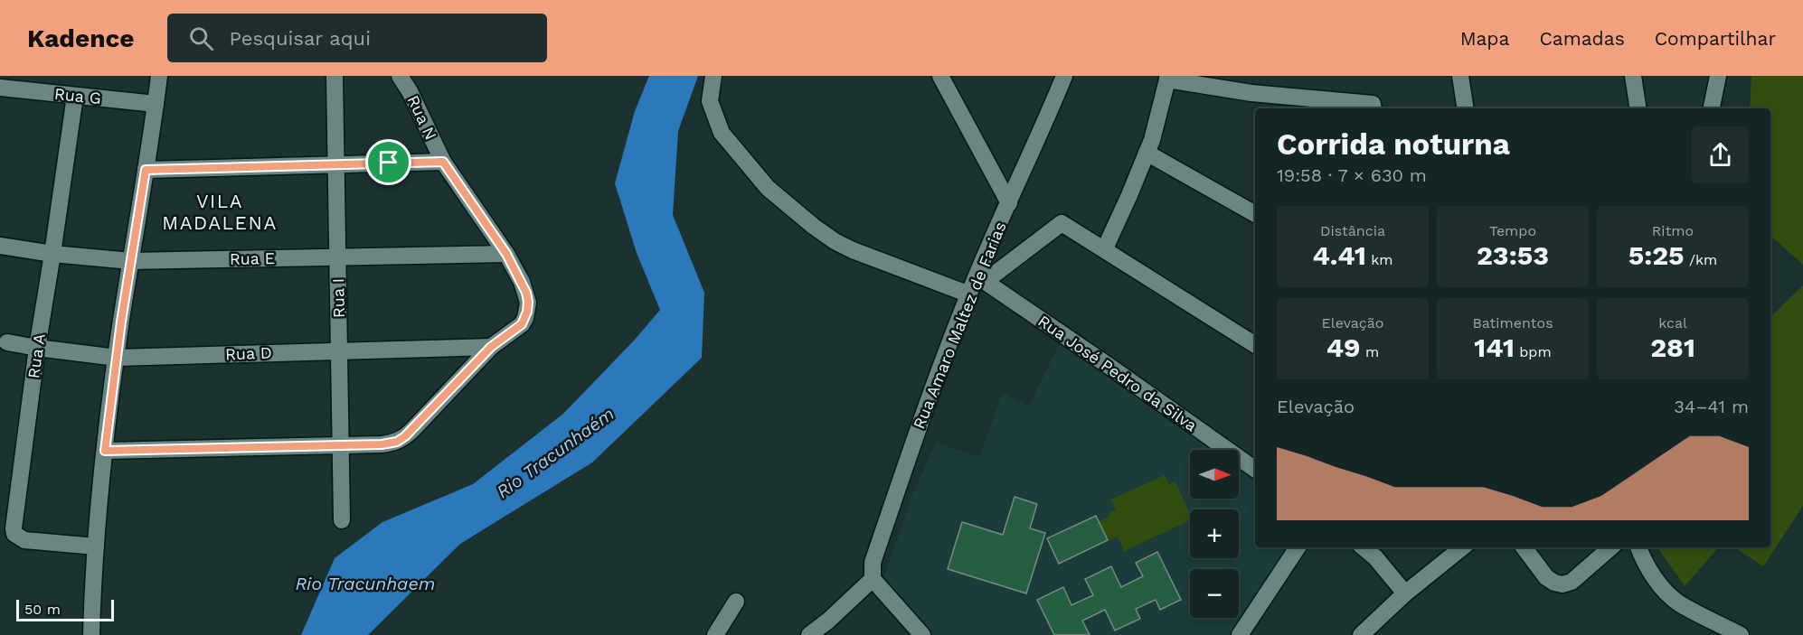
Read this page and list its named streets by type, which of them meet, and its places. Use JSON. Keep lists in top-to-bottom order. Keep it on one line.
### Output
{"streets":{"street":["Rua G","Rua N","Rua E","Rua I","Rua Amaro Maltez de Farias","Rua D","Rua A","Rua José Pedro da Silva"]},"crossings":[["Rua G","Rua A"],["Rua N","Rua E"],["Rua N","Rua I"],["Rua N","Rua D"],["Rua E","Rua I"],["Rua E","Rua A"],["Rua I","Rua D"],["Rua Amaro Maltez de Farias","Rua José Pedro da Silva"],["Rua D","Rua A"]],"districts":["VILA MADALENA"],"water":["Rio Tracunhaém","Rio Tracunhaem"],"scale_bar":"50 m","north":"right","page":{"header":"Kadence","search":"Pesquisar aqui","nav":["Mapa","Camadas","Compartilhar"],"heading":["Corrida noturna","19:58 · 7 × 630 m"],"stats":[["Distância","4.41 km"],["Tempo","23:53"],["Ritmo","5:25 /km"],["Elevação","49 m"],["Batimentos","141 bpm"],["kcal","281"]],"chart":["Elevação","34–41 m"],"map_buttons":["+","−"],"scale":"50 m"}}
